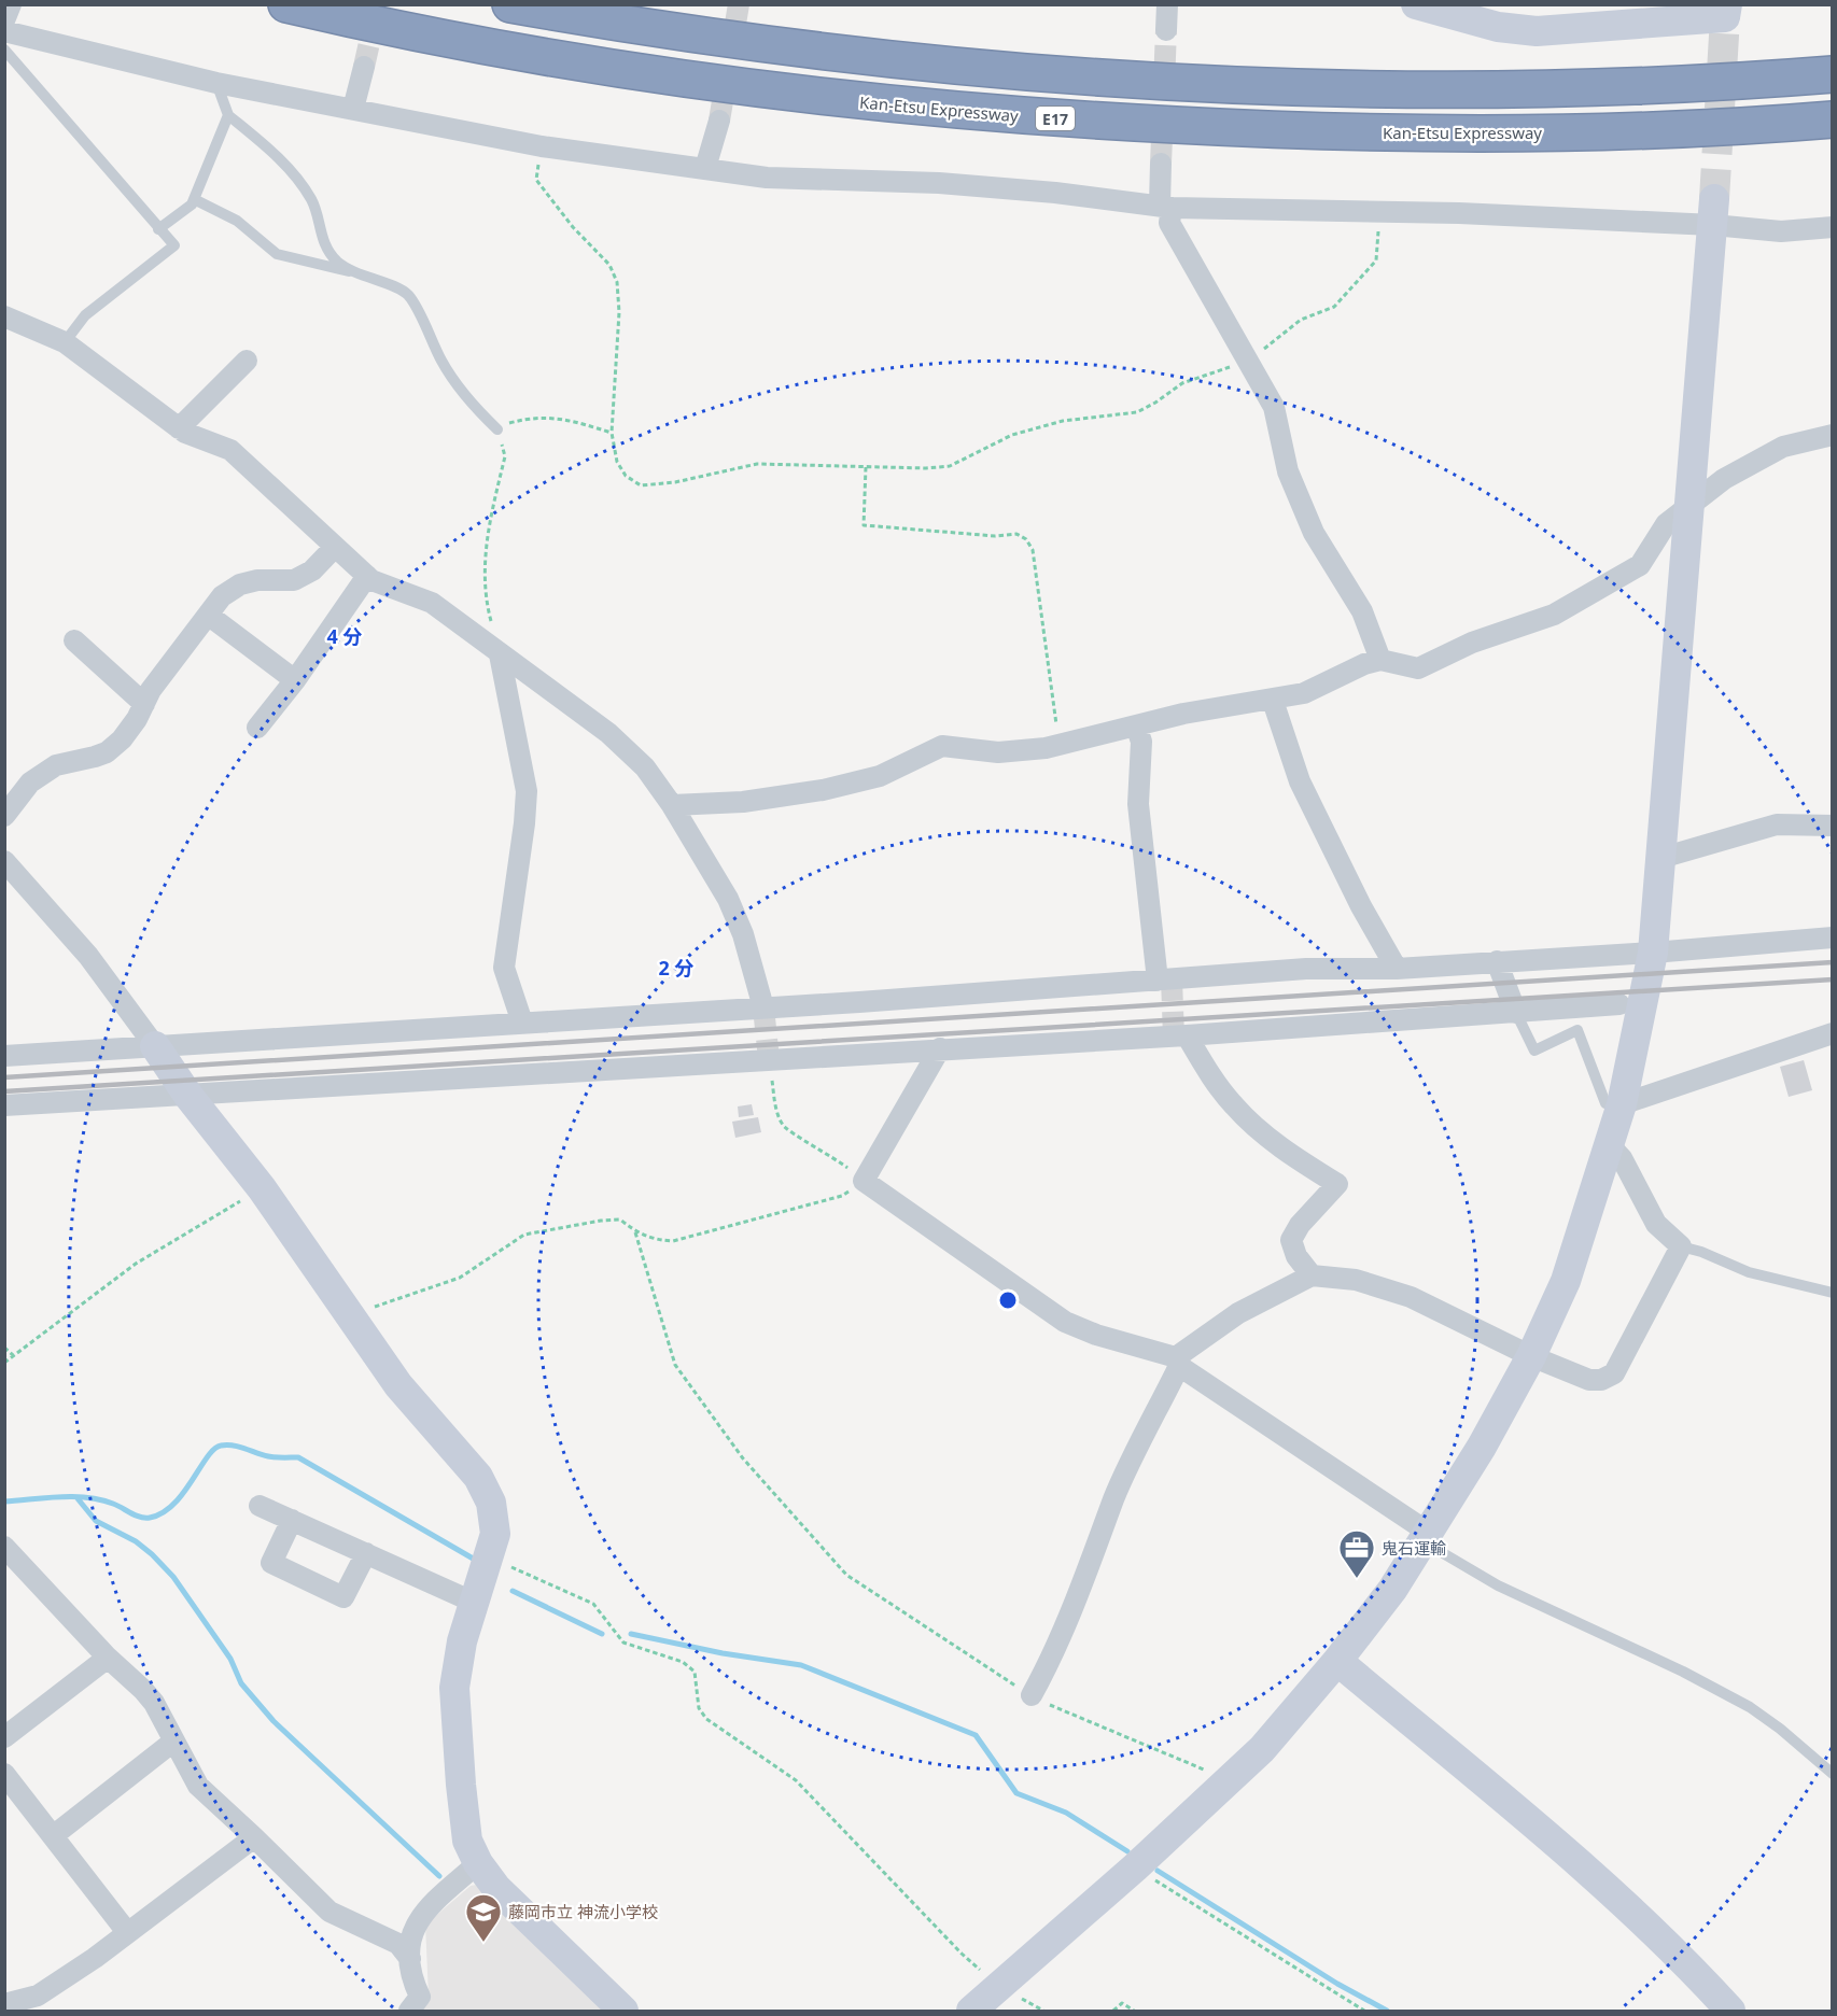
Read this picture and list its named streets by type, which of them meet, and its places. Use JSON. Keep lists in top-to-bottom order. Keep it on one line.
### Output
{"streets":{"highway":["Kan-Etsu Expressway","E17"]},"places":{"office":["鬼石運輸"],"school or university":["藤岡市立 神流小学校"]},"rings":["4 分","2 分"]}
